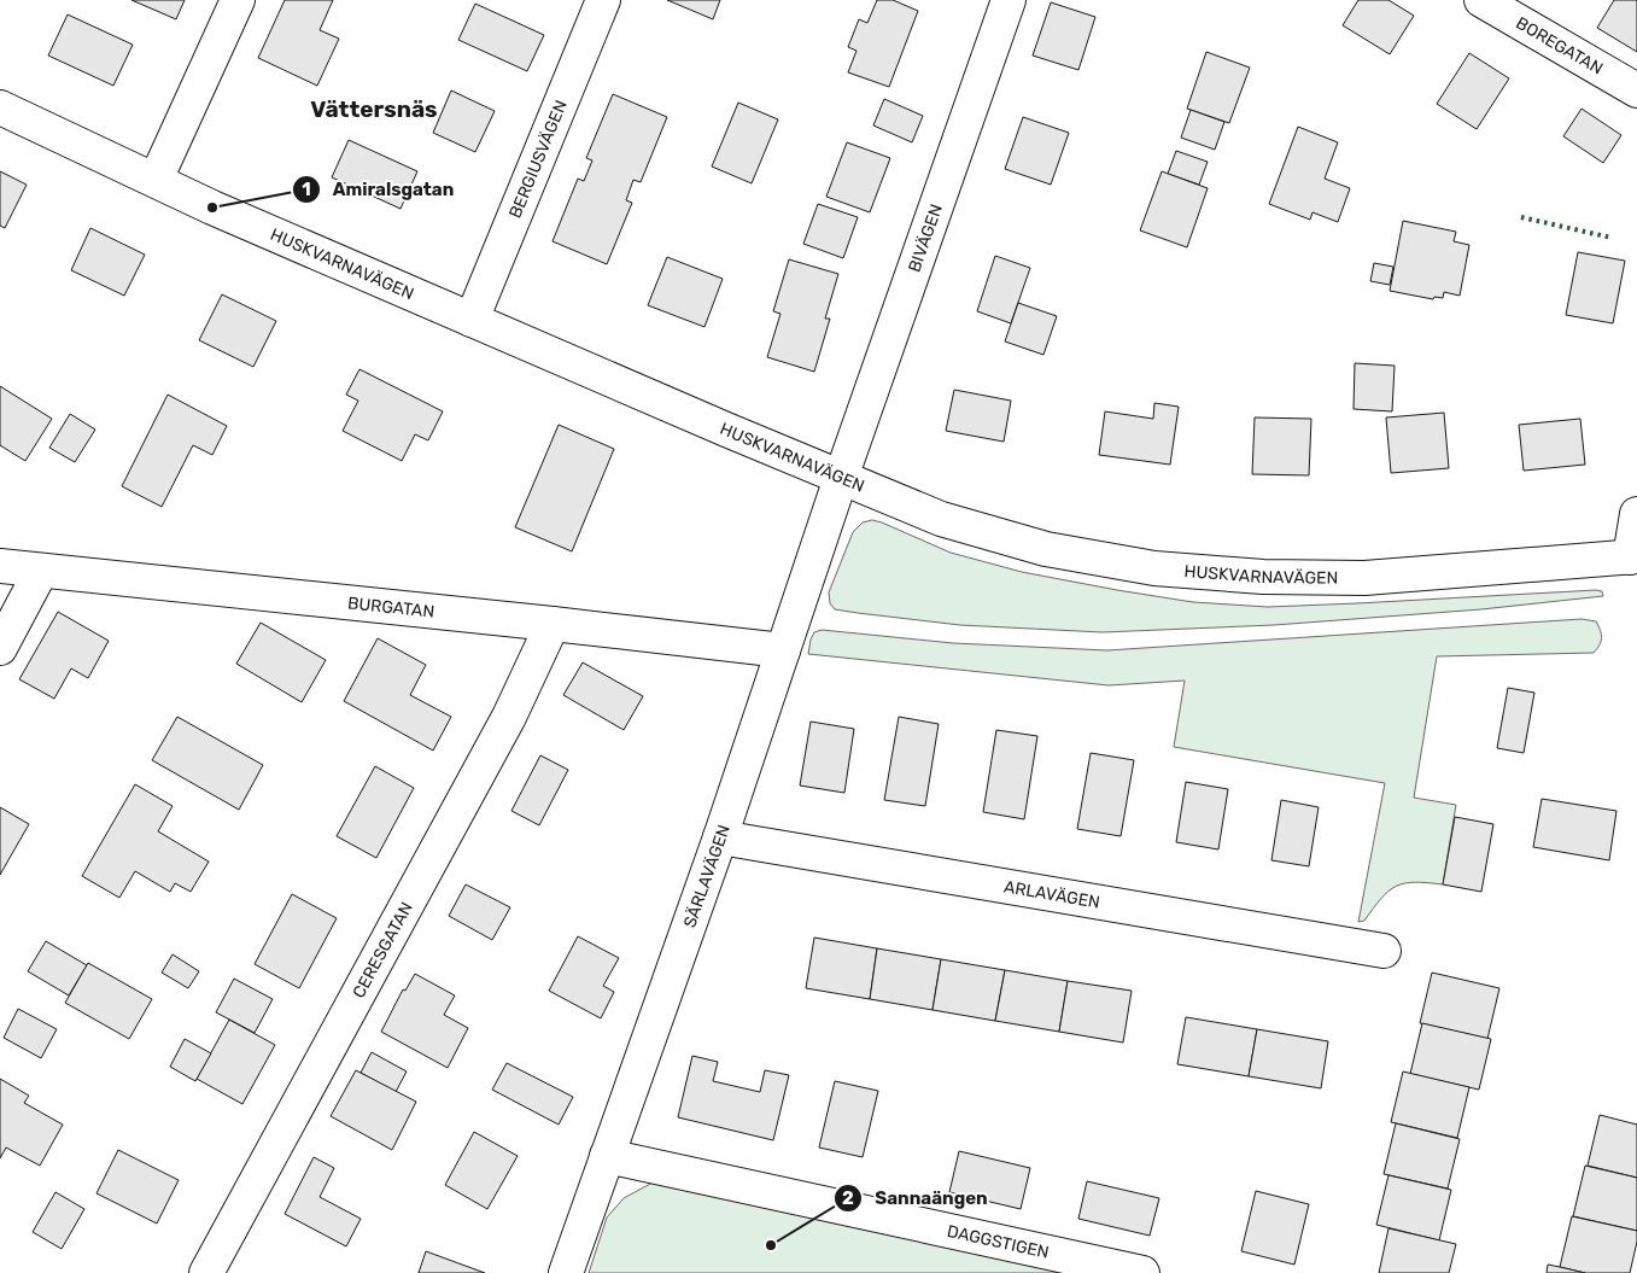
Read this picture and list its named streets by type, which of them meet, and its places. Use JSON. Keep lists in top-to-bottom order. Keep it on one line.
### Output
{"streets":{"street":["BOREGATAN","BERGIUSVÄGEN","BIVÄGEN","HUSKVARNAVÄGEN","BURGATAN","SÄRLAVÄGEN","ARLAVÄGEN","CERESGATAN","DAGGSTIGEN"]},"crossings":[["BERGIUSVÄGEN","HUSKVARNAVÄGEN"],["BIVÄGEN","HUSKVARNAVÄGEN"],["BIVÄGEN","SÄRLAVÄGEN"],["HUSKVARNAVÄGEN","SÄRLAVÄGEN"],["BURGATAN","SÄRLAVÄGEN"],["BURGATAN","CERESGATAN"],["SÄRLAVÄGEN","ARLAVÄGEN"],["SÄRLAVÄGEN","DAGGSTIGEN"]],"districts":["Vättersnäs"],"places":["Amiralsgatan","Sannaängen"]}
